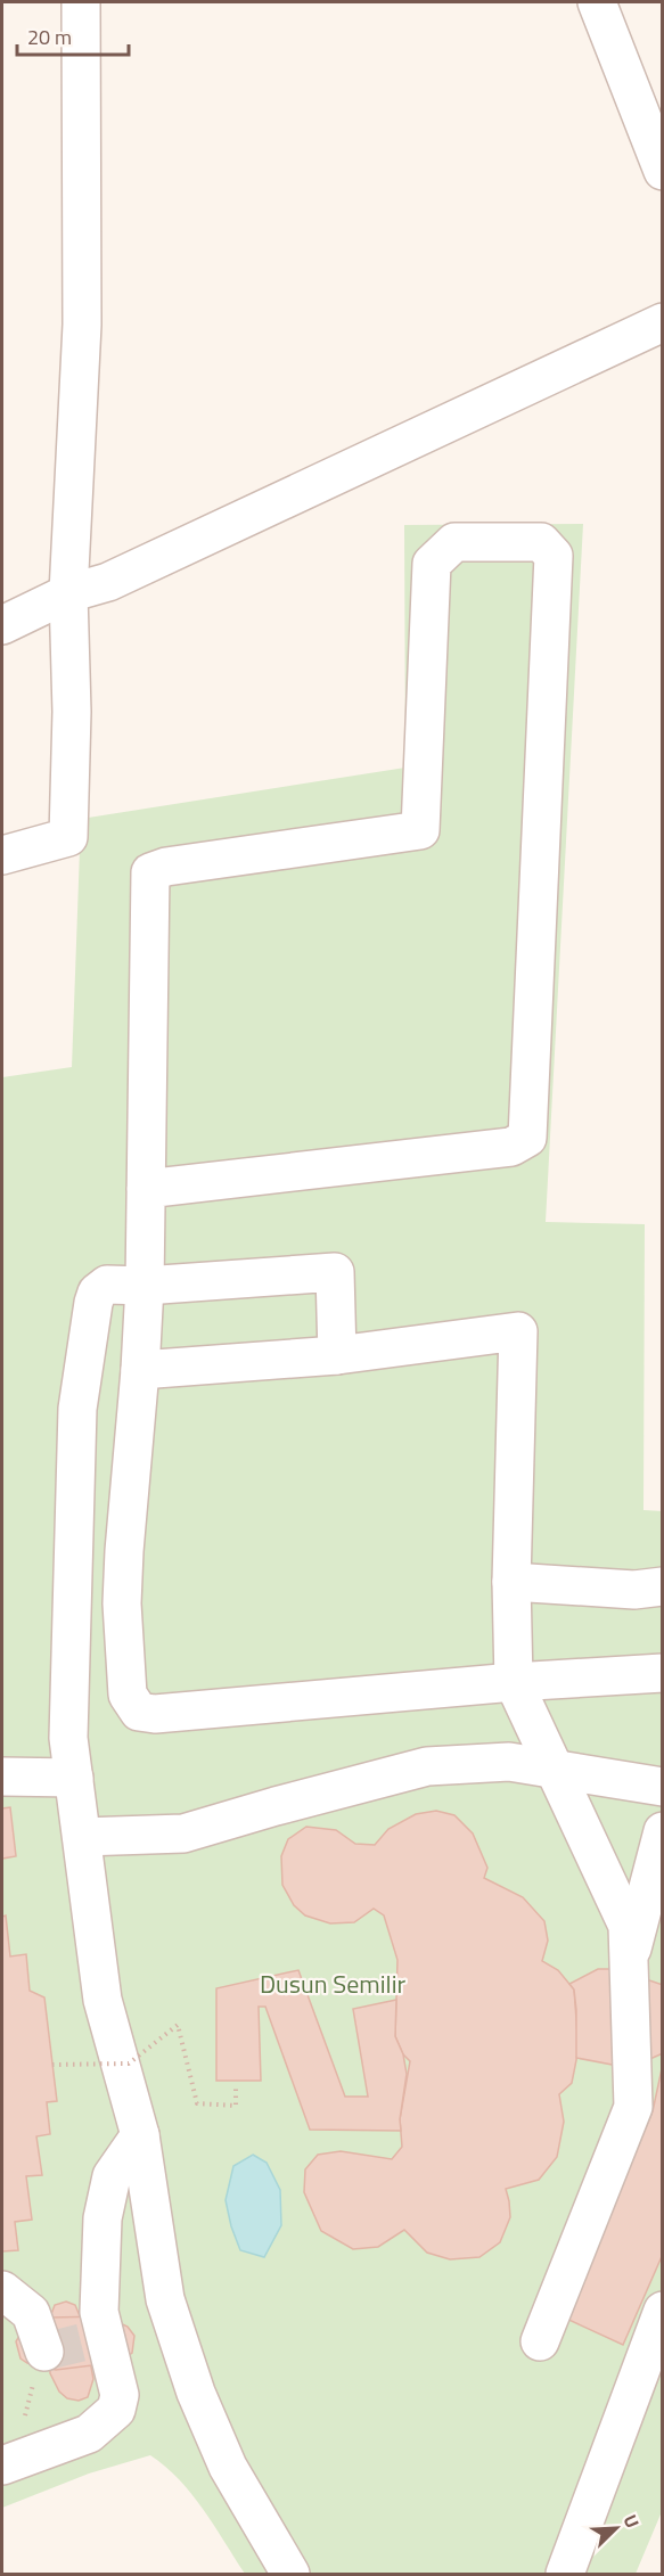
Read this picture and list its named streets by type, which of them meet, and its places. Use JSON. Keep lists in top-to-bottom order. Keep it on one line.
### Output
{"parks":["Dusun Semilir"],"scale_bar":"20 m","north":"top right"}
